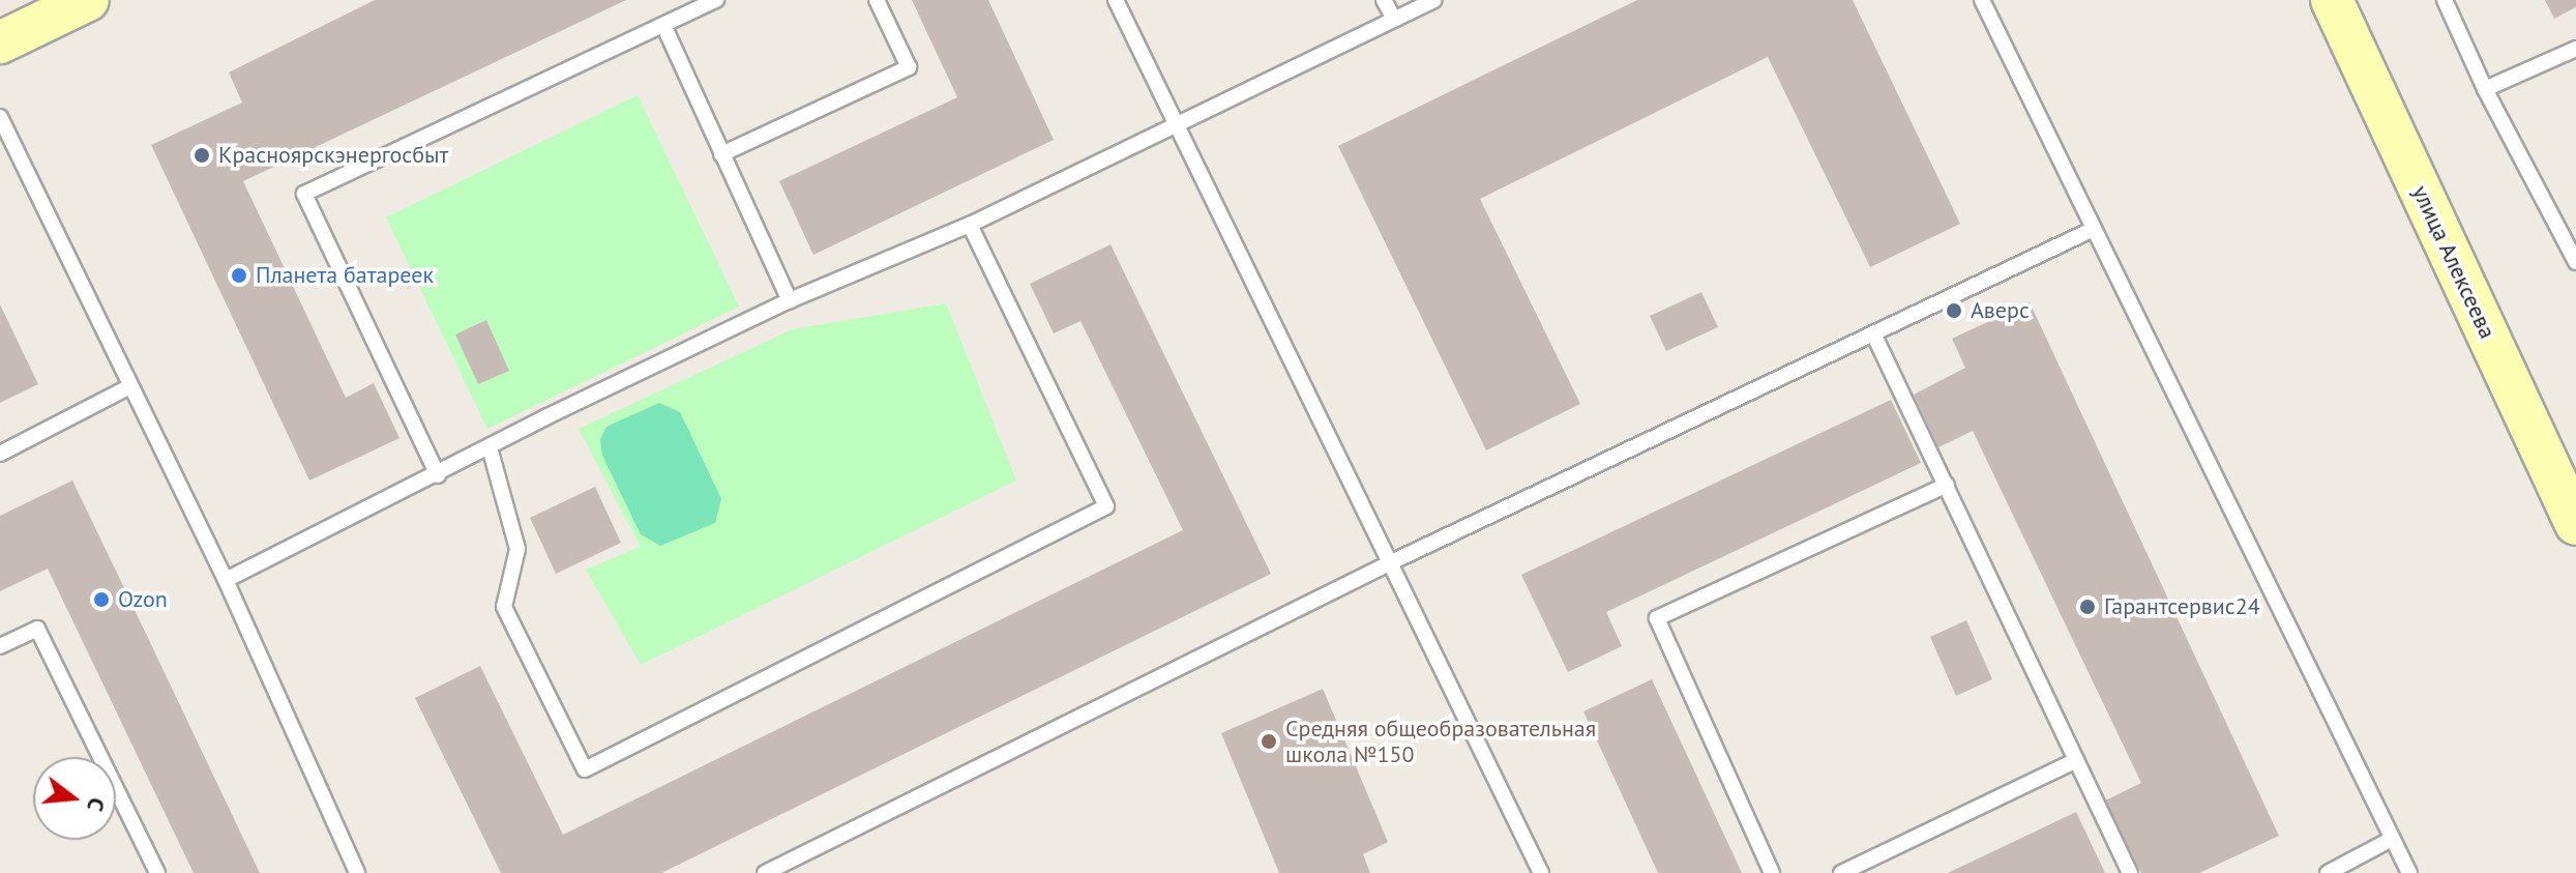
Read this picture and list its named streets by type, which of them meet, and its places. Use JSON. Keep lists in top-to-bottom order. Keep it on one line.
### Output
{"streets":{"street":["улица Алексеева"]},"places":["Красноярскэнергосбыт","Планета батареек","Аверс","Ozon","Гарантсервис24","Средняя общеобразовательная школа №150"],"north":"right"}
